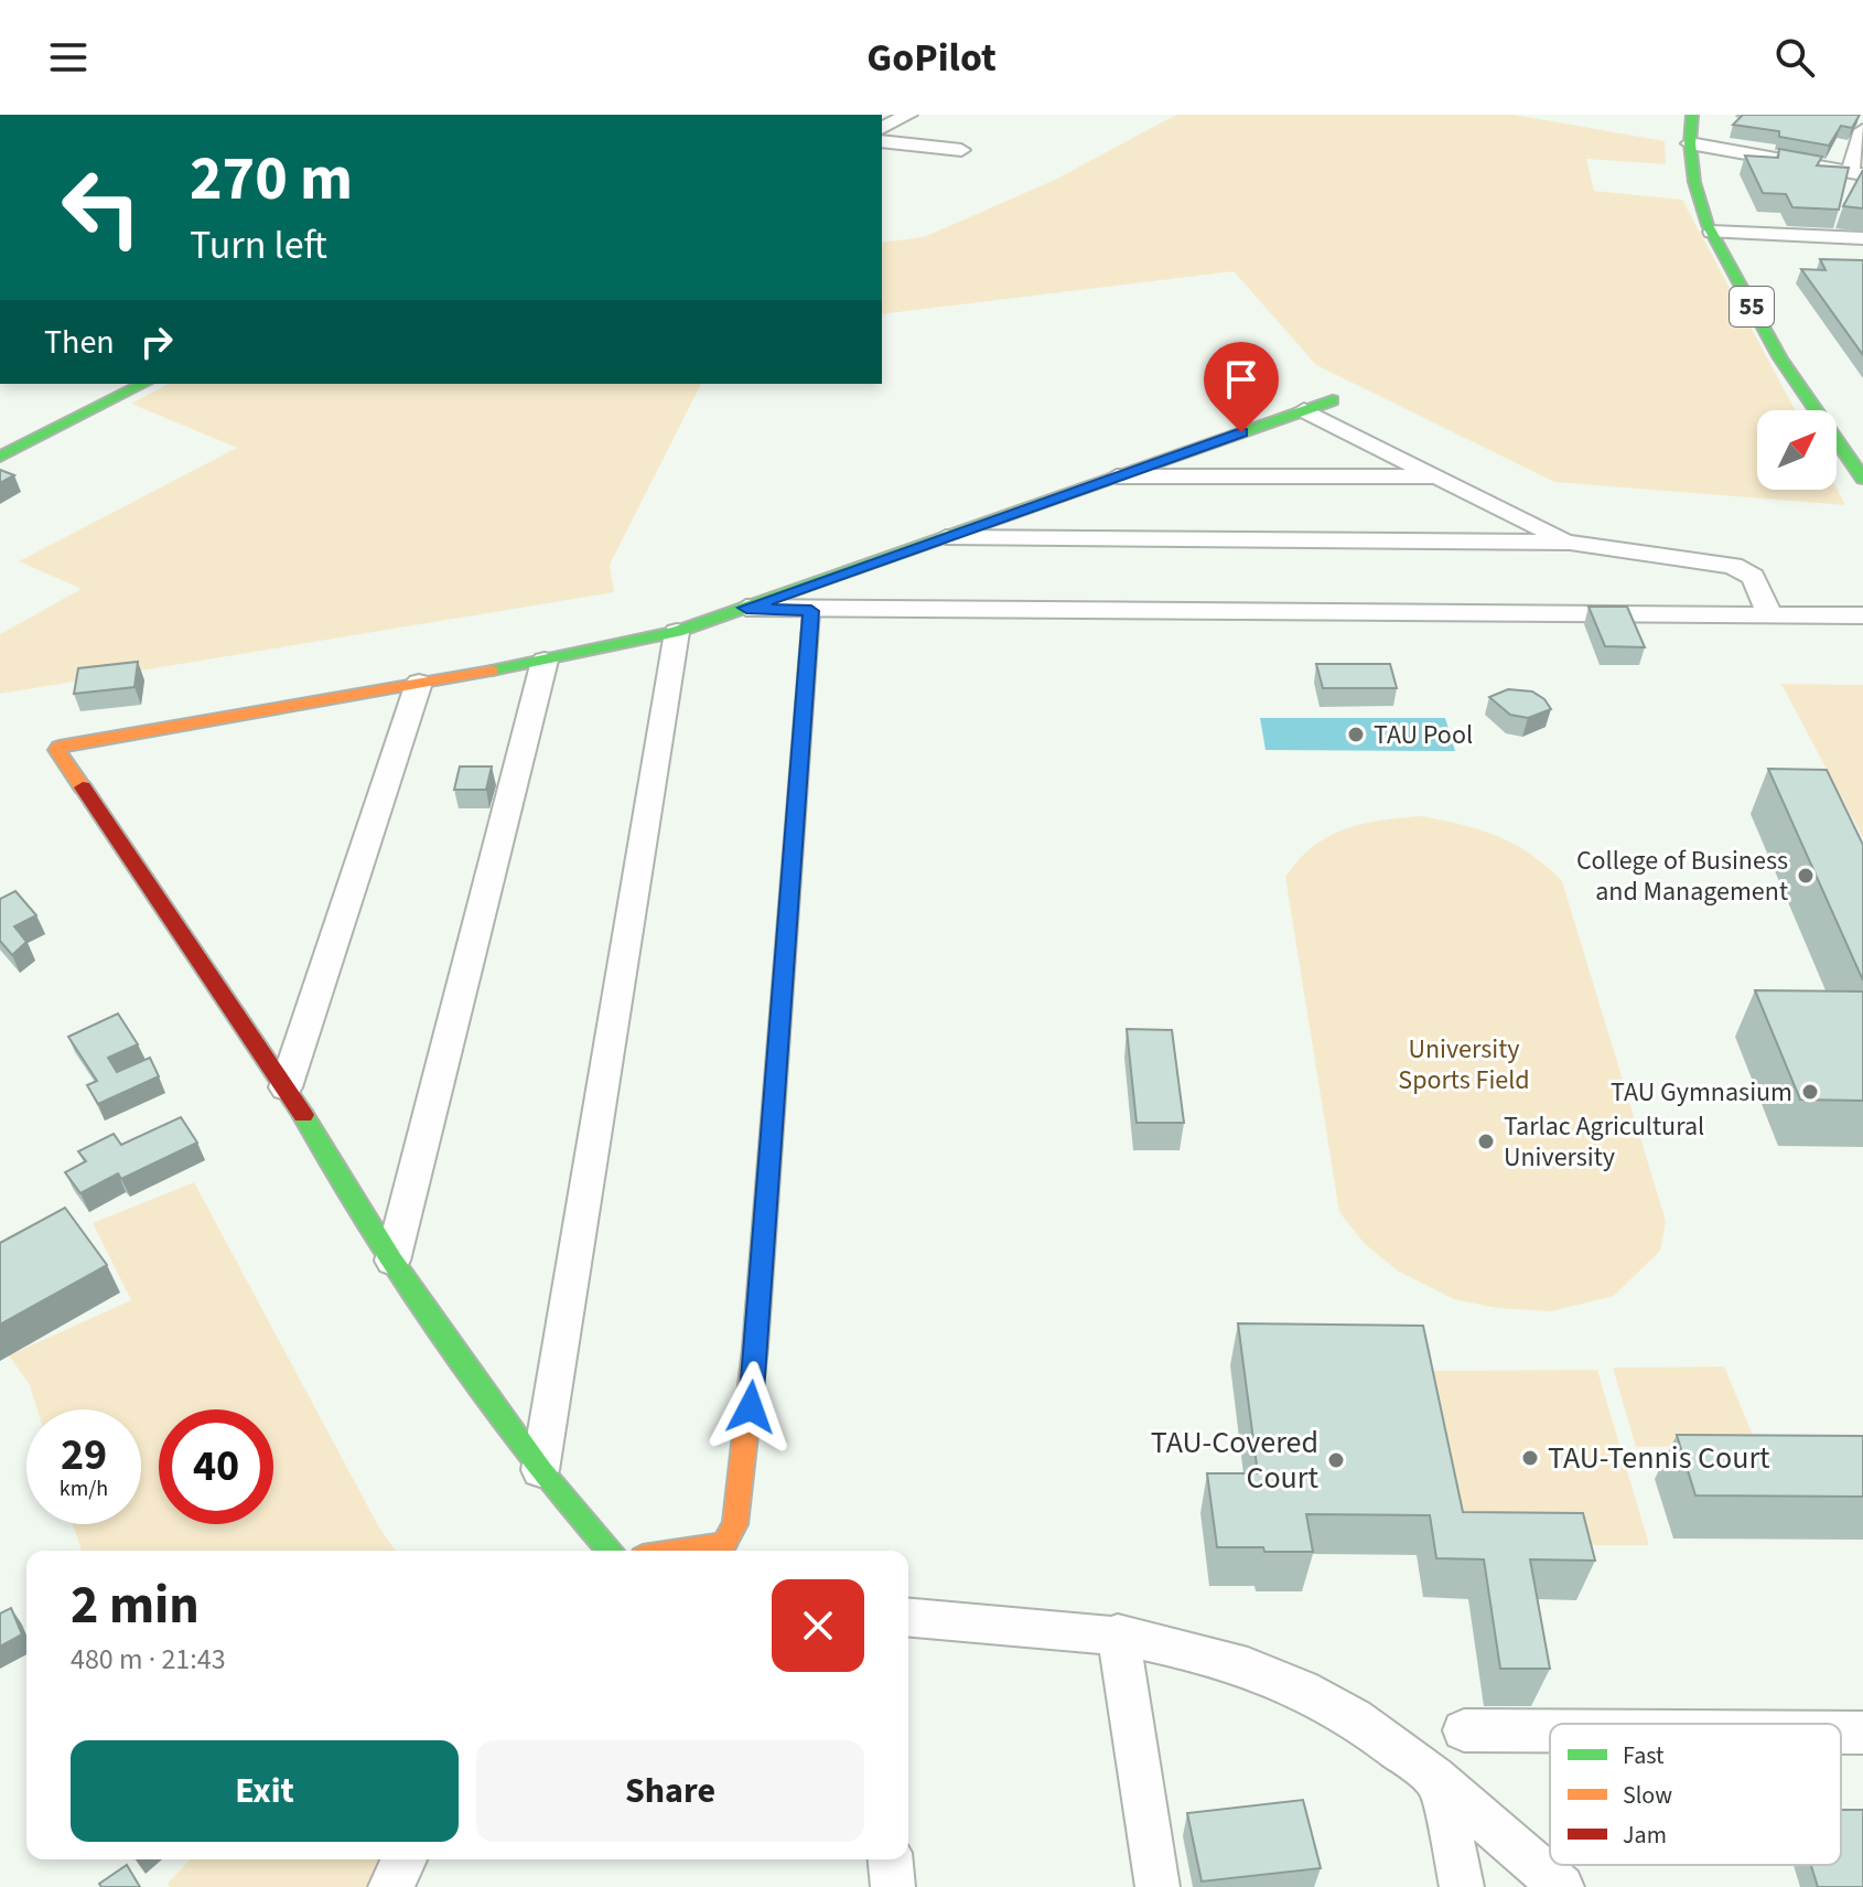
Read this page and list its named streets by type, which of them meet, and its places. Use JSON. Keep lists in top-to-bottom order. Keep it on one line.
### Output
{"streets":{"main road":["55"]},"parks":["University Sports Field"],"places":["TAU Pool","College of Business and Management","TAU Gymnasium","Tarlac Agricultural University","TAU-Tennis Court","TAU-Covered Court"],"legend":["Fast","Slow","Jam"],"north":"top right","page":{"header":"GoPilot","turn":["270 m","Turn left"],"then":"Then","speed":"29 km/h","limit":"40","heading":["2 min","480 m · 21:43"],"buttons":["Exit","Share"]}}
